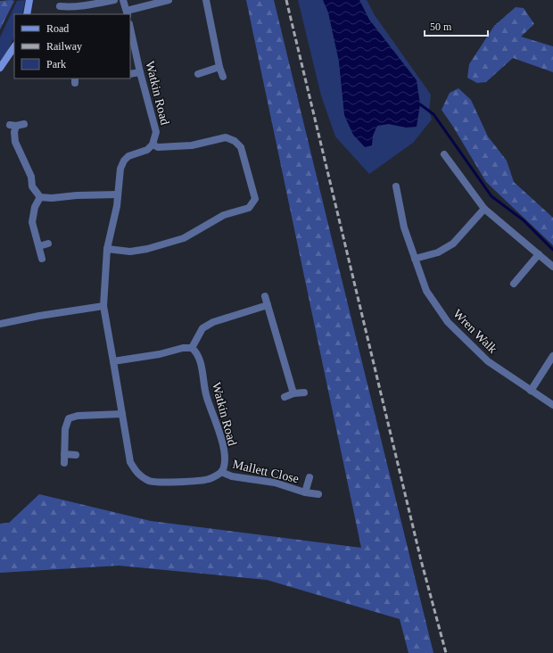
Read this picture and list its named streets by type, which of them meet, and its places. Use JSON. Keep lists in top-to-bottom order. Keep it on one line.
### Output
{"streets":{"street":["Watkin Road","Wren Walk","Mallett Close"]},"crossings":[["Watkin Road","Mallett Close"]],"legend":["Road","Railway","Park"],"scale_bar":"50 m"}
